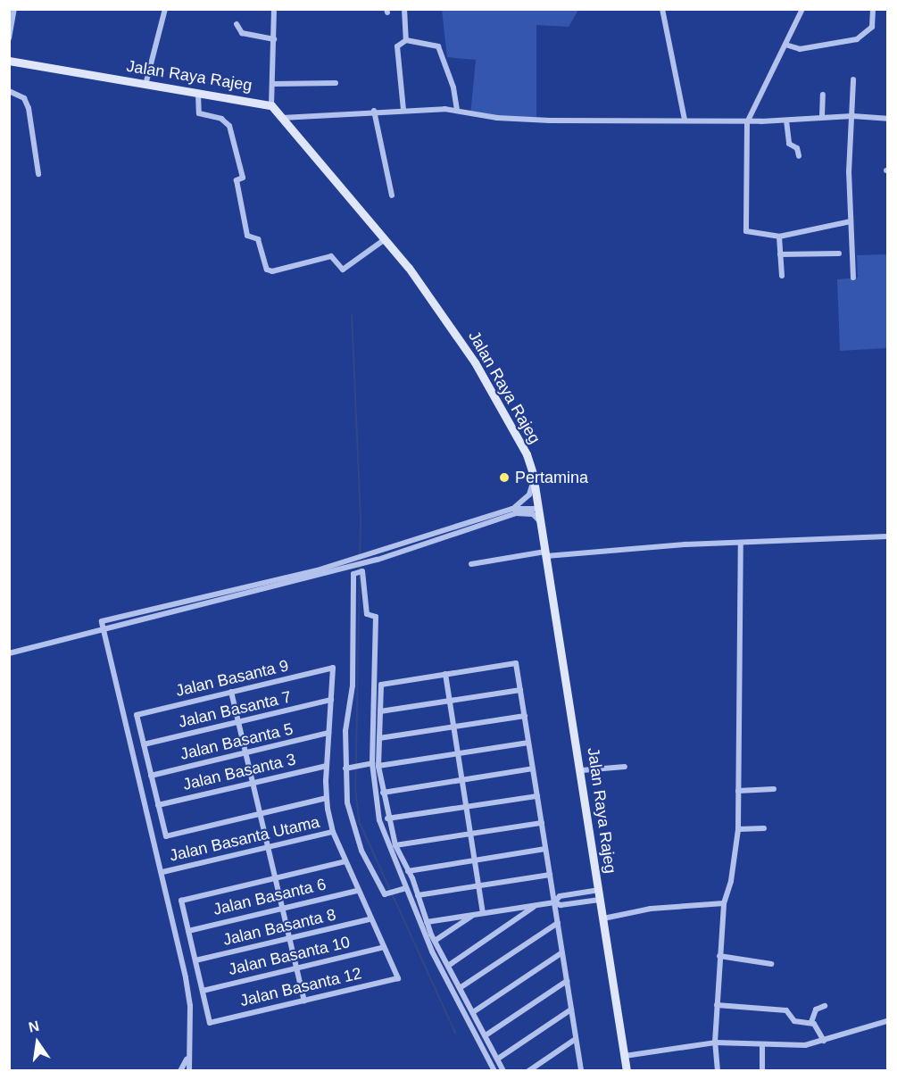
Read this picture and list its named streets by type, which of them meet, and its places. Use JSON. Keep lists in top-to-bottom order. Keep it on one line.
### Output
{"streets":{"main road":["Jalan Raya Rajeg"],"street":["Jalan Basanta 9","Jalan Basanta 7","Jalan Basanta 5","Jalan Basanta 3","Jalan Basanta Utama","Jalan Basanta 6","Jalan Basanta 8","Jalan Basanta 10","Jalan Basanta 12"]},"crossings":[["Jalan Basanta 9","Jalan Basanta 7"],["Jalan Basanta 10","Jalan Basanta 12"]],"places":["Pertamina"],"north":"top"}
